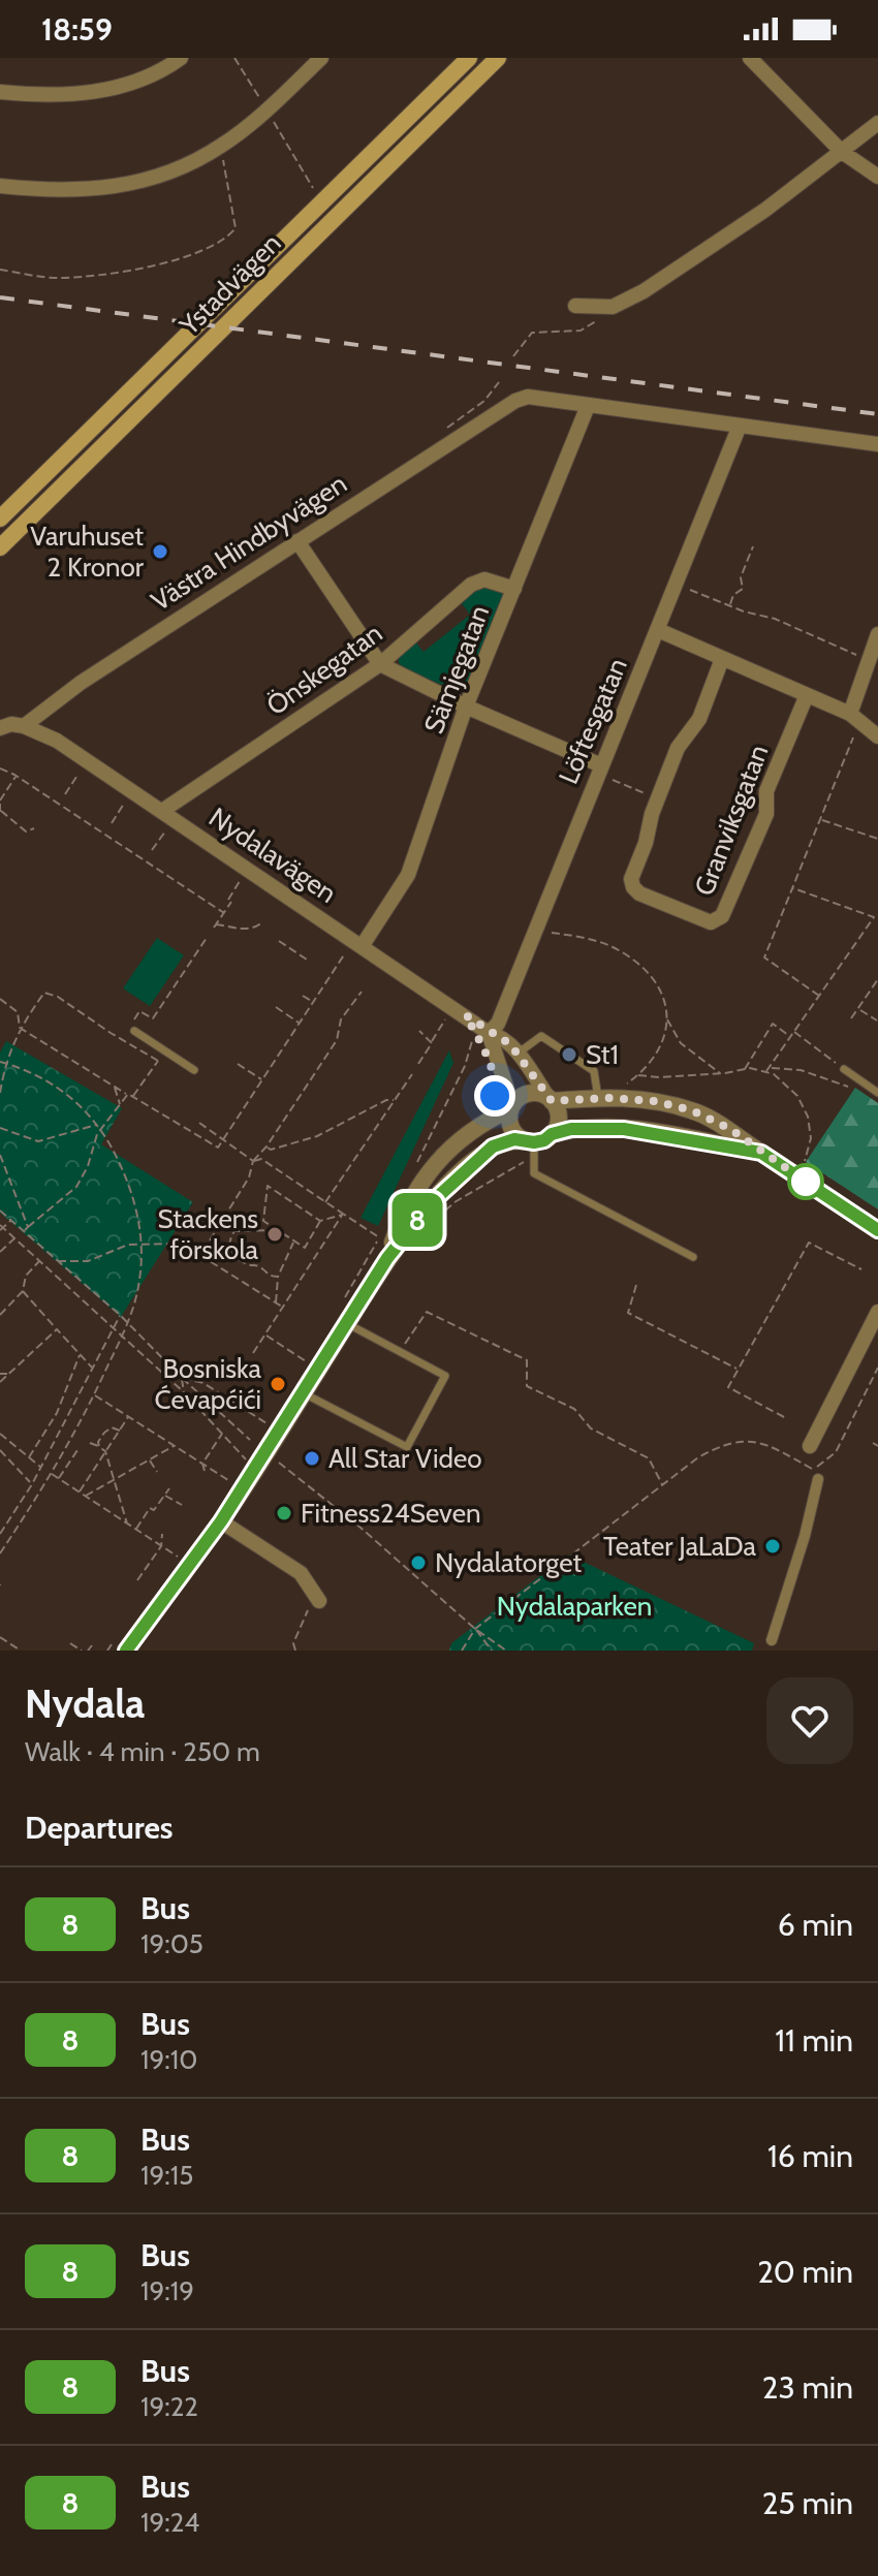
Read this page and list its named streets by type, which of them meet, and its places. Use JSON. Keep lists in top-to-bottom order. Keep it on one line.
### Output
{"streets":{"main road":["Ystadvägen"],"street":["Västra Hindbyvägen","Önskegatan","Sämjegatan","Löftesgatan","Granviksgatan","Nydalavägen"]},"crossings":[["Västra Hindbyvägen","Sämjegatan"],["Västra Hindbyvägen","Nydalavägen"],["Önskegatan","Sämjegatan"],["Önskegatan","Nydalavägen"],["Sämjegatan","Nydalavägen"],["Löftesgatan","Nydalavägen"]],"parks":["Nydalaparken"],"places":["Varuhuset 2 Kronor","St1","Stackens förskola","Bosniska Ćevapćići","All Star Video","Fitness24Seven","Teater JaLaDa","Nydalatorget"],"lines":["bus line 8"],"page":{"status":"18:59","on_map":"8","heading":[["Nydala","Walk · 4 min · 250 m"],"Departures"],"list":[{"mark":"8","name":"Bus","note":"19:05","value":"6 min"},{"mark":"8","name":"Bus","note":"19:10","value":"11 min"},{"mark":"8","name":"Bus","note":"19:15","value":"16 min"},{"mark":"8","name":"Bus","note":"19:19","value":"20 min"},{"mark":"8","name":"Bus","note":"19:22","value":"23 min"},{"mark":"8","name":"Bus","note":"19:24","value":"25 min"}]}}
